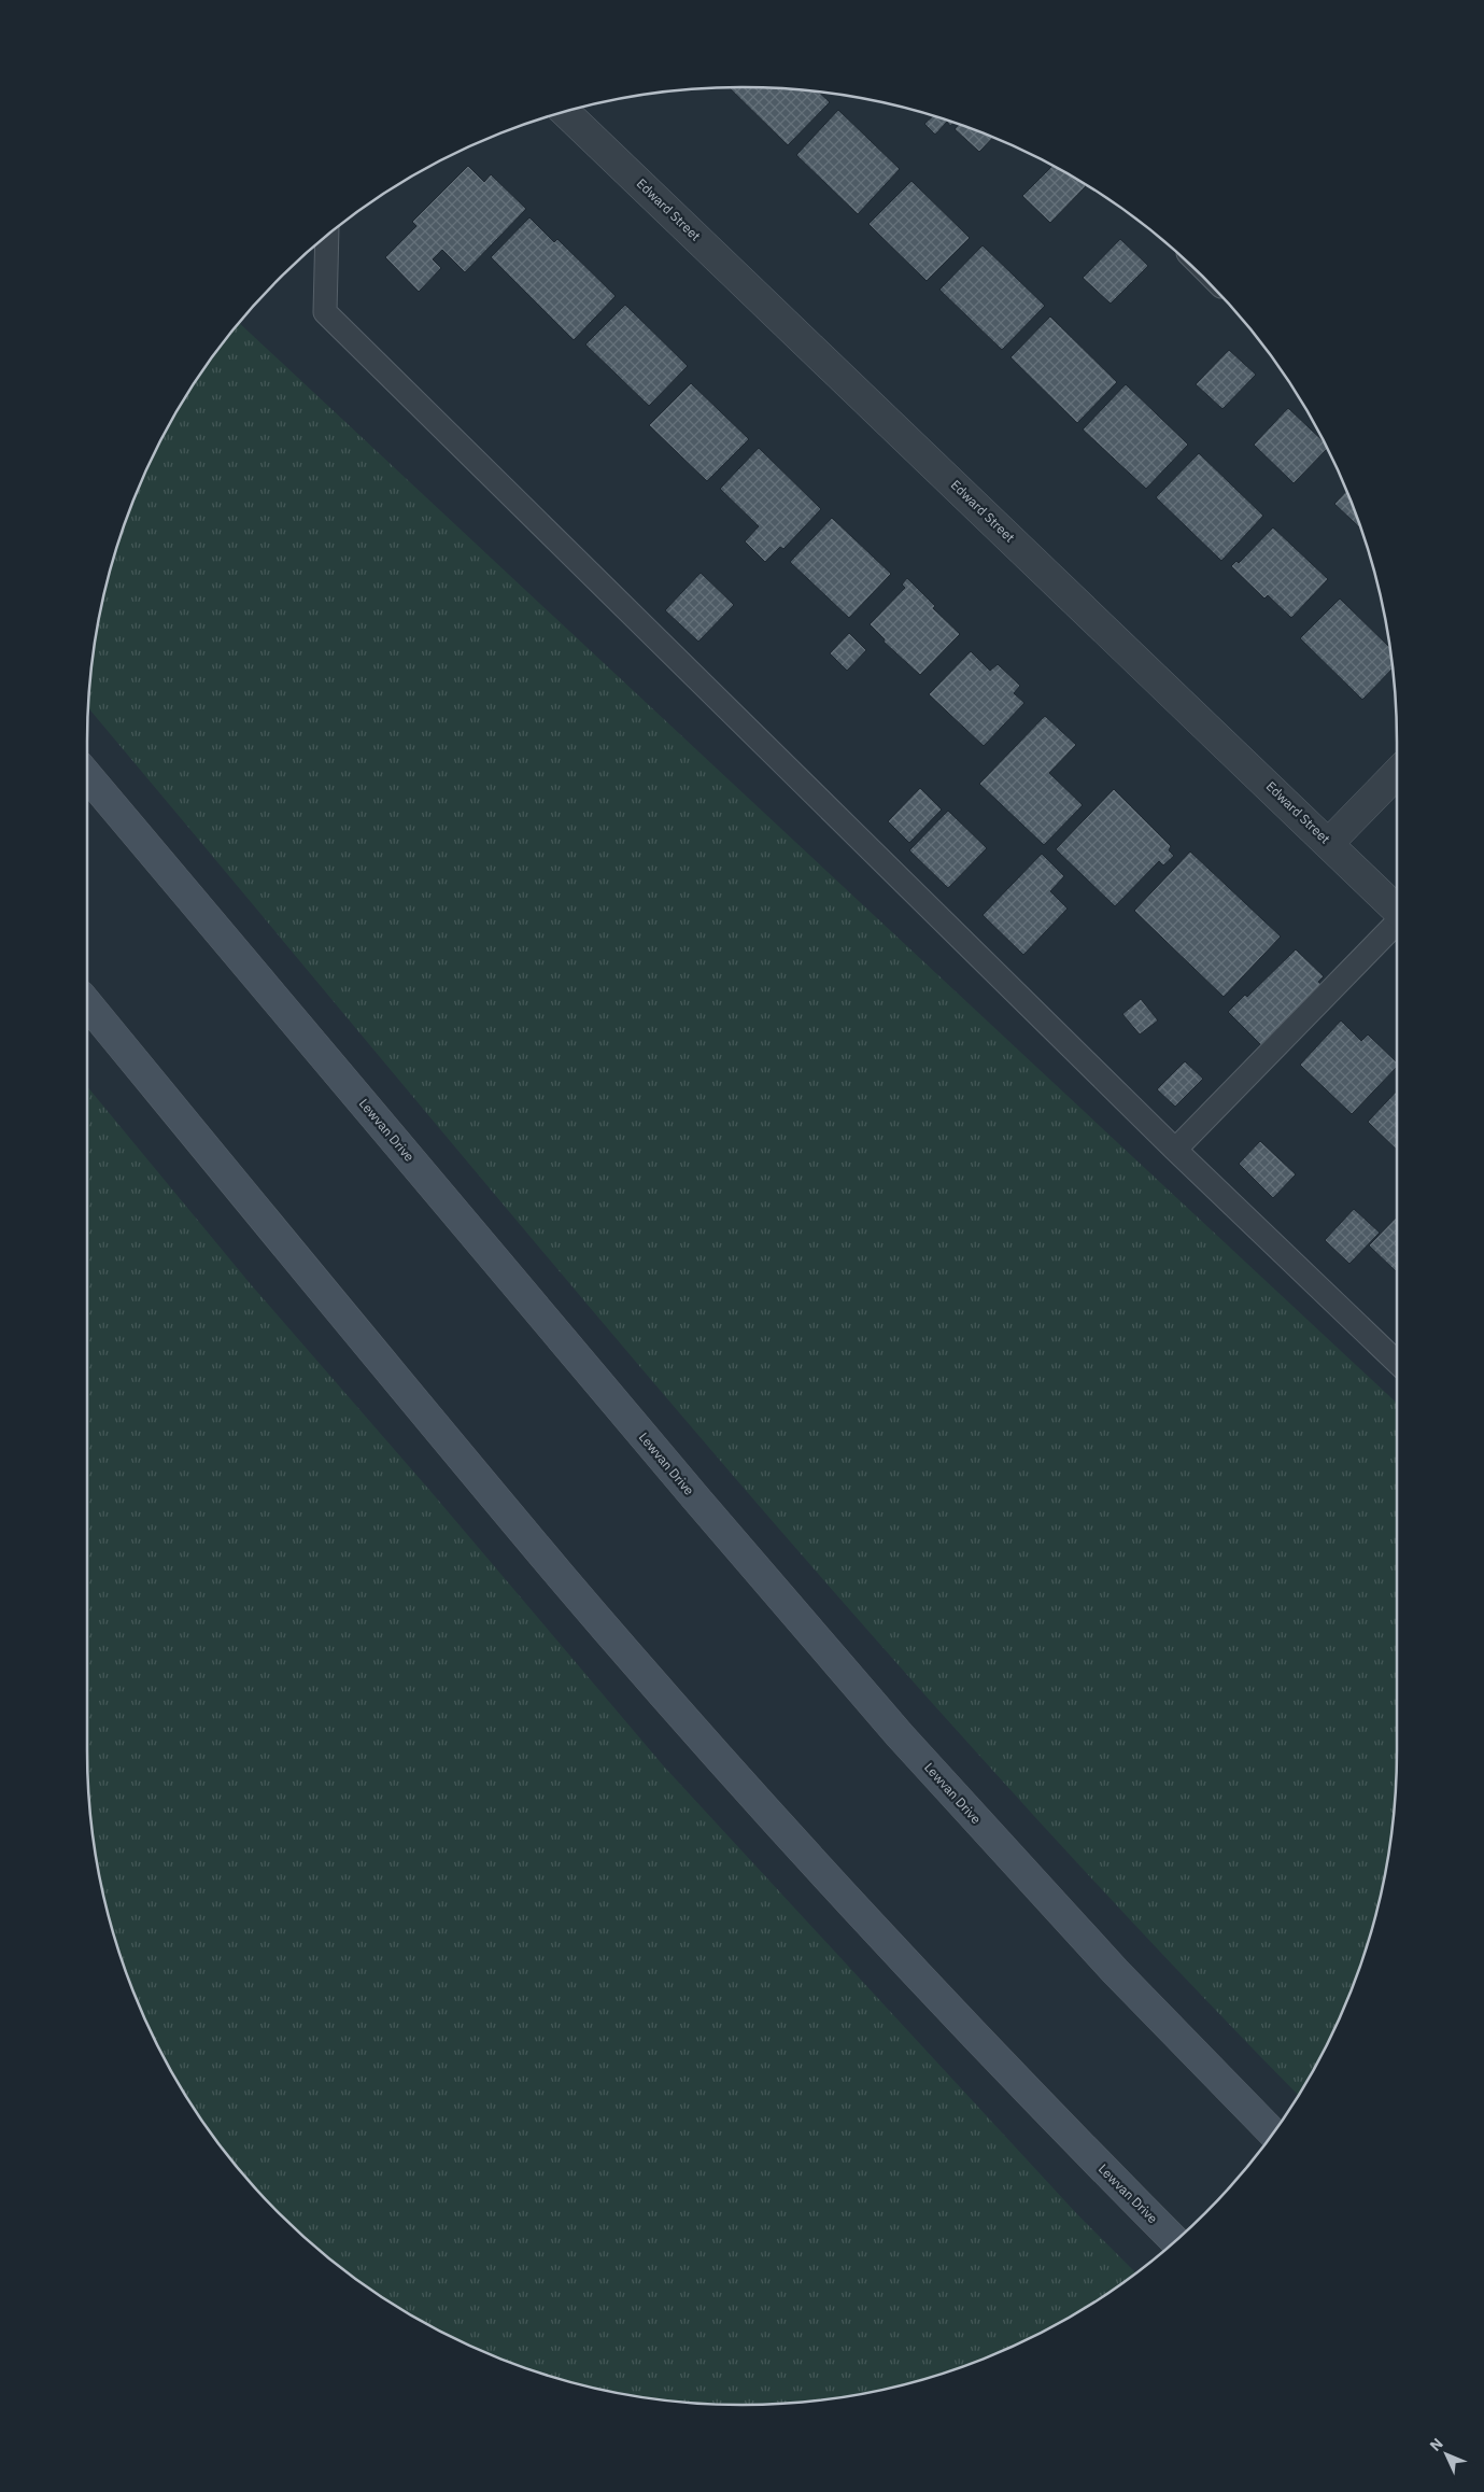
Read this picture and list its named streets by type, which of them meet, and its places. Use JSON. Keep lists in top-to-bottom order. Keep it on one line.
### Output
{"streets":{"main road":["Lewvan Drive"],"street":["Edward Street"]},"north":"top left"}
